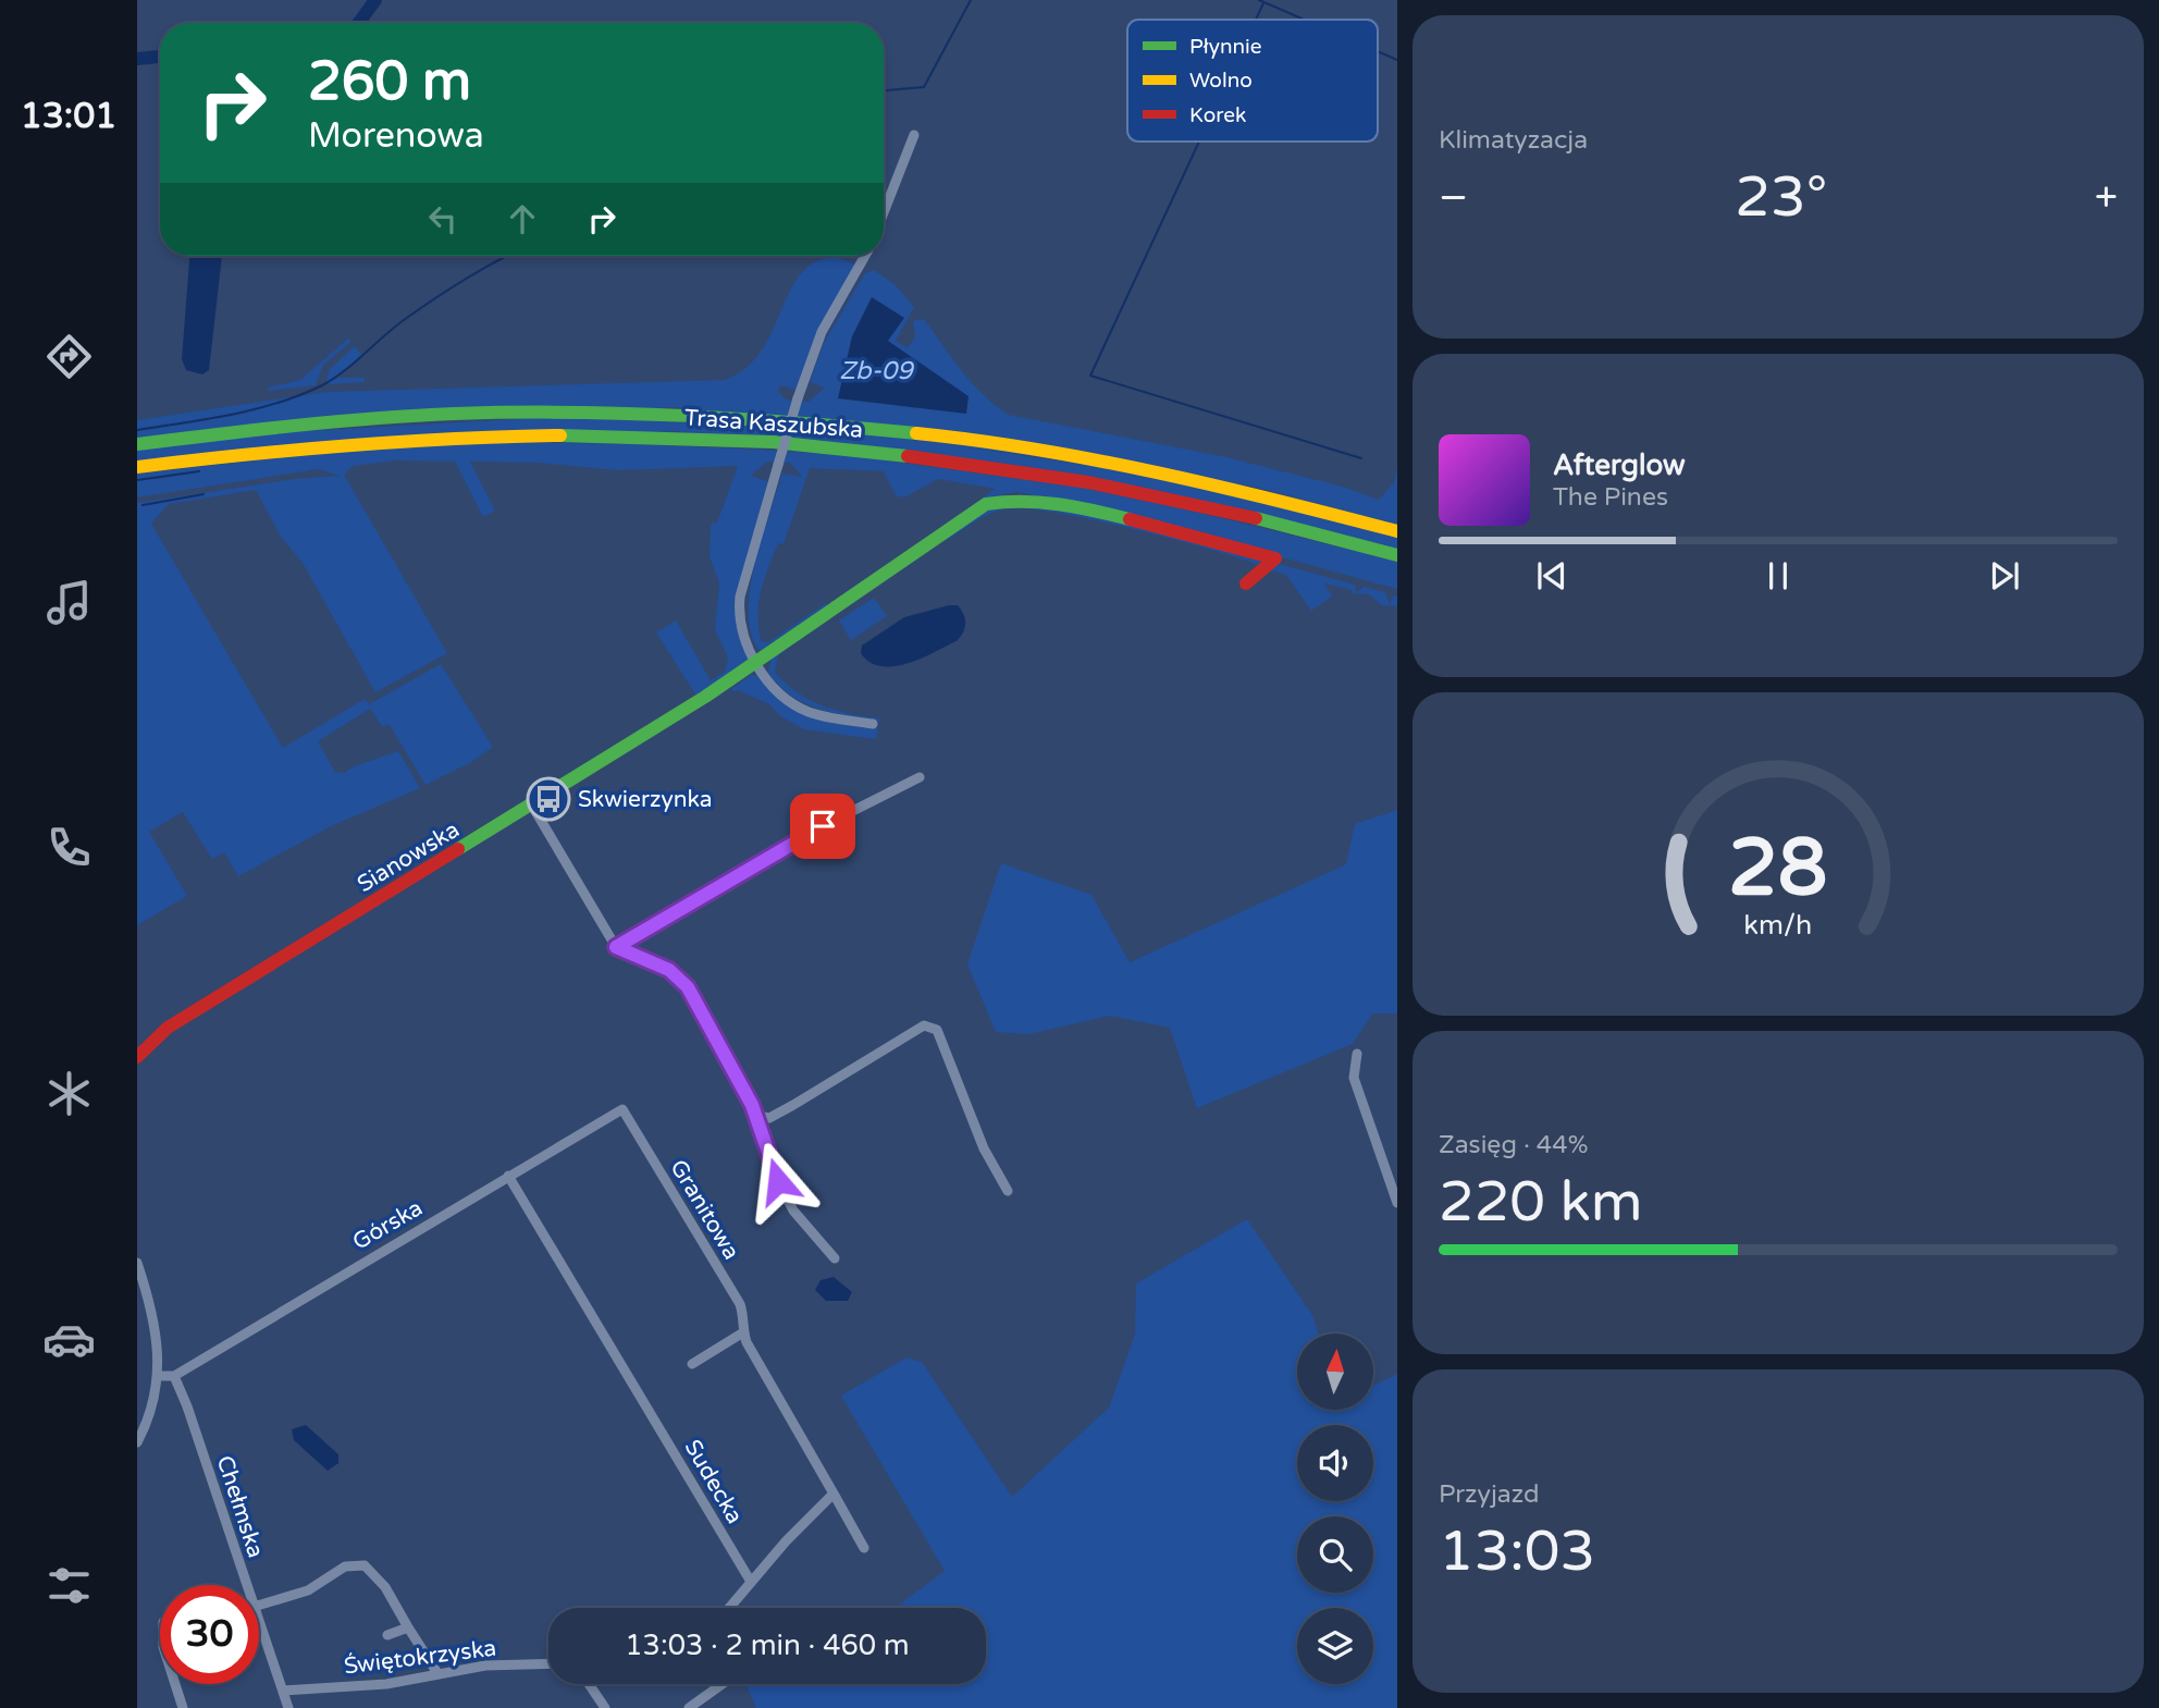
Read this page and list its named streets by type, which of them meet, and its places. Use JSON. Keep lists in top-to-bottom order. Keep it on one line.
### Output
{"streets":{"main road":["Trasa Kaszubska","Sianowska"],"street":["Granitowa","Górska","Sudecka","Chełmska","Świętokrzyska"]},"crossings":[["Granitowa","Górska"],["Górska","Sudecka"],["Górska","Chełmska"],["Chełmska","Świętokrzyska"]],"water":["Zb-09"],"places":{"bus stop":["Skwierzynka"]},"legend":["Płynnie","Wolno","Korek"],"north":"top","page":{"tabs":"13:01","tile":["Klimatyzacja",["Zasięg · 44%","220 km"],["Przyjazd","13:03"]],"turn":["260 m","Morenowa"],"heat":["−","23°","+"],"song":["Afterglow","The Pines"],"limit":"30","trip":"13:03 · 2 min · 460 m","gauge":["28","km/h"]}}
